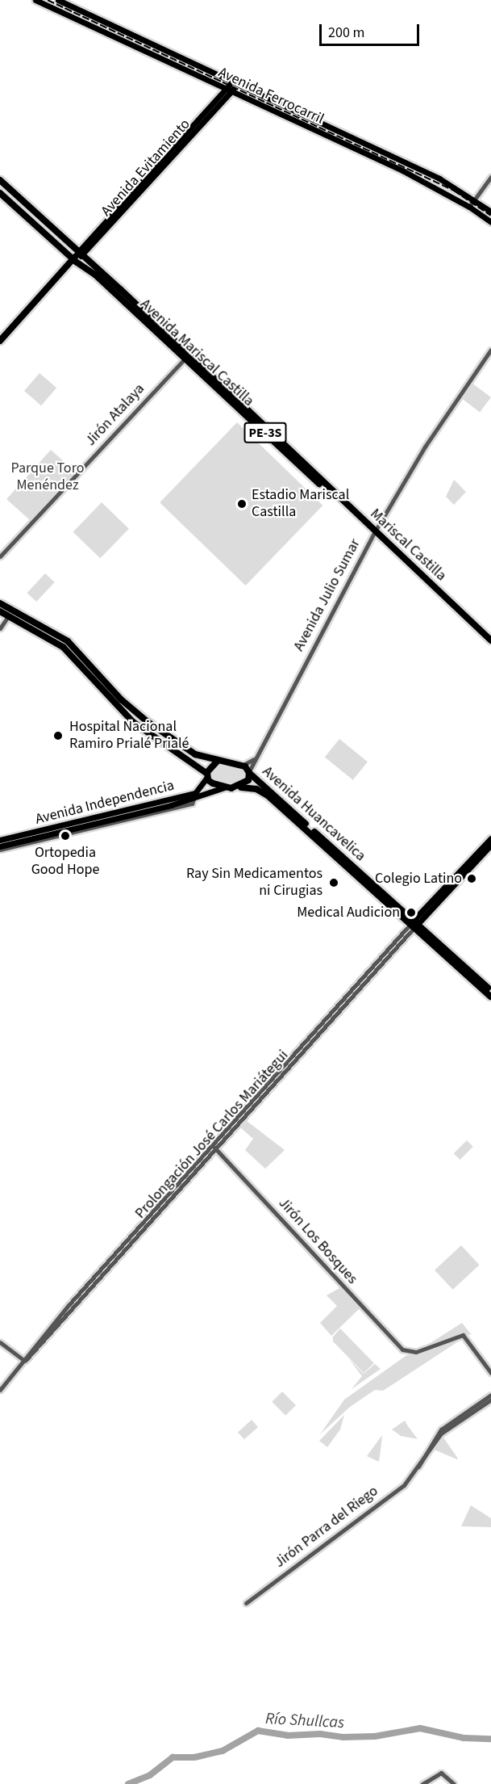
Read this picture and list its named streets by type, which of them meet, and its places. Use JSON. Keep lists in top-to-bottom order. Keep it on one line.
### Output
{"streets":{"highway":["Avenida Evitamiento","Avenida Mariscal Castilla","PE-3S","Mariscal Castilla","Avenida Huancavelica"],"main road":["Avenida Ferrocarril","Avenida Independencia"],"street":["Jirón Atalaya","Avenida Julio Sumar","Prolongación José Carlos Mariátegui","Jirón Los Bosques","Jirón Parra del Riego"]},"crossings":[["Avenida Ferrocarril","Avenida Evitamiento"],["Avenida Evitamiento","Avenida Mariscal Castilla"],["Avenida Mariscal Castilla","Jirón Atalaya"],["Avenida Mariscal Castilla","Mariscal Castilla"],["Avenida Mariscal Castilla","Avenida Julio Sumar"],["Mariscal Castilla","Avenida Julio Sumar"],["Avenida Julio Sumar","Avenida Independencia"],["Avenida Julio Sumar","Avenida Huancavelica"],["Avenida Independencia","Avenida Huancavelica"],["Avenida Huancavelica","Prolongación José Carlos Mariátegui"],["Prolongación José Carlos Mariátegui","Jirón Los Bosques"]],"water":["Río Shullcas"],"parks":["Parque Toro Menéndez"],"places":["Estadio Mariscal Castilla","Hospital Nacional Ramiro Prialé Prialé","Ortopedia Good Hope","Colegio Latino","Ray Sin Medicamentos ni Cirugias","Medical Audicion"],"scale_bar":"200 m"}
